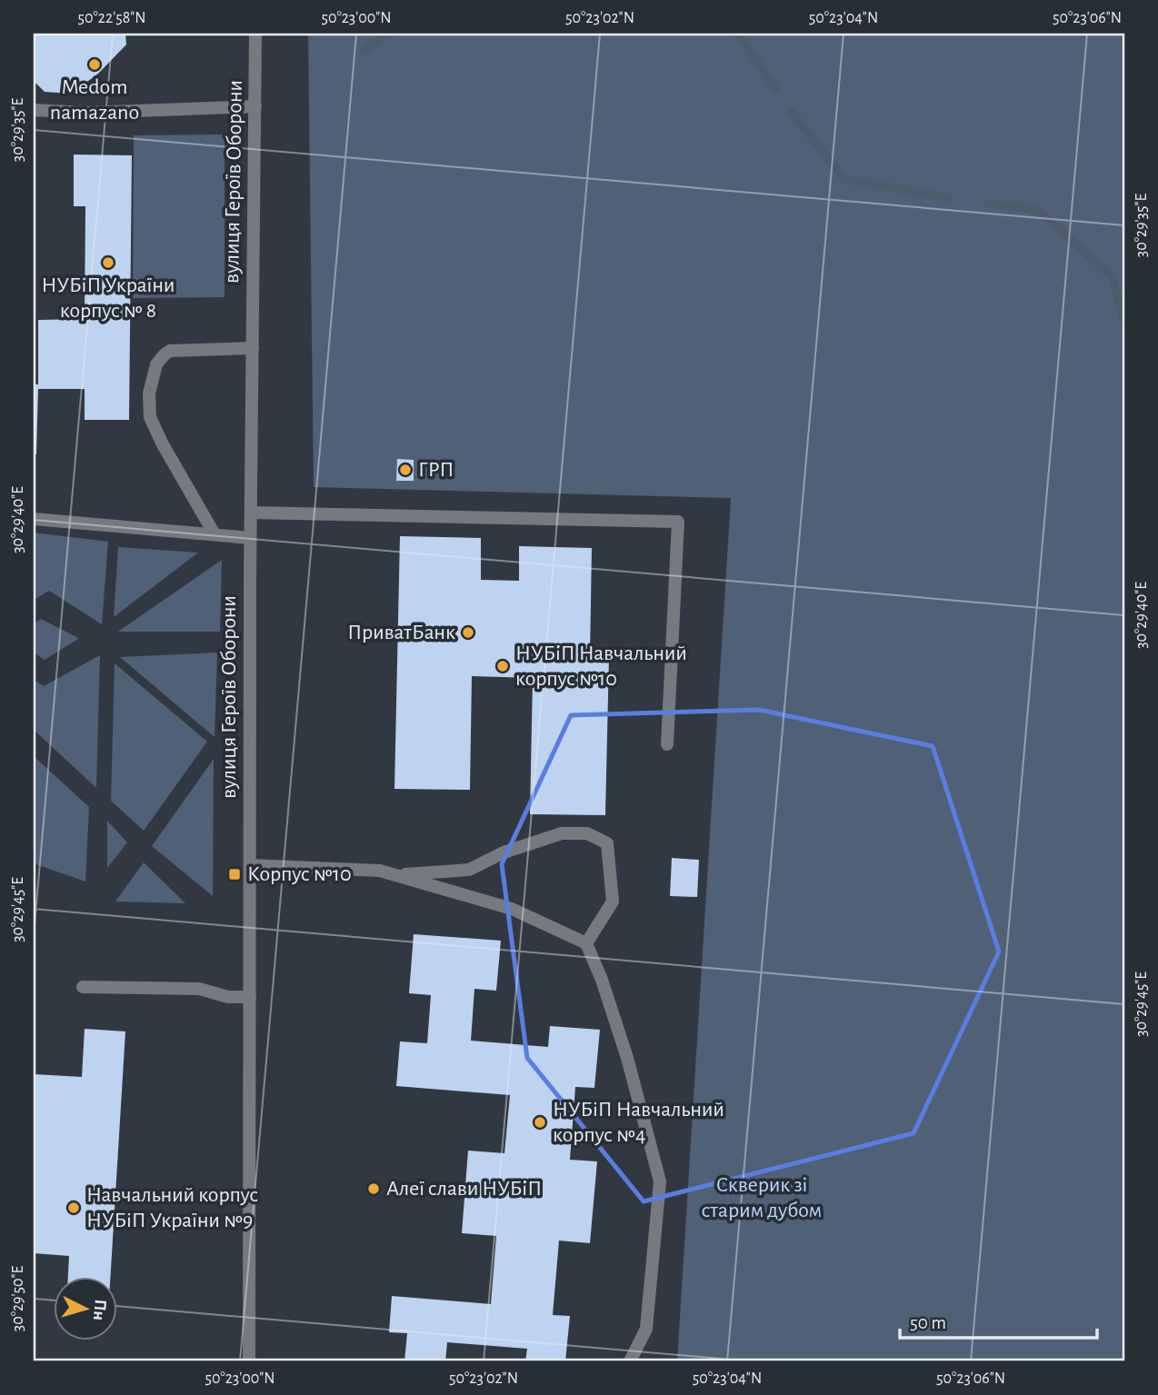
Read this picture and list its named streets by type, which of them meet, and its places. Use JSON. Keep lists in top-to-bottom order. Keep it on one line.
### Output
{"streets":{"street":["вулиця Героїв Оборони"]},"parks":["Скверик зі старим дубом"],"places":{"other":["Medom namazano","НУБіП України корпус № 8","ГРП","ПриватБанк","НУБіП Навчальний корпус №10","НУБіП Навчальний корпус №4","Алеї слави НУБіП","Навчальний корпус НУБіП України №9"],"transit":["Корпус №10"]},"scale_bar":"50 m","north":"right","coordinates":["50°22'58\"N","50°23'00\"N","50°23'02\"N","50°23'04\"N","50°23'06\"N","30°29'35\"E","30°29'40\"E","30°29'45\"E","30°29'50\"E"]}
